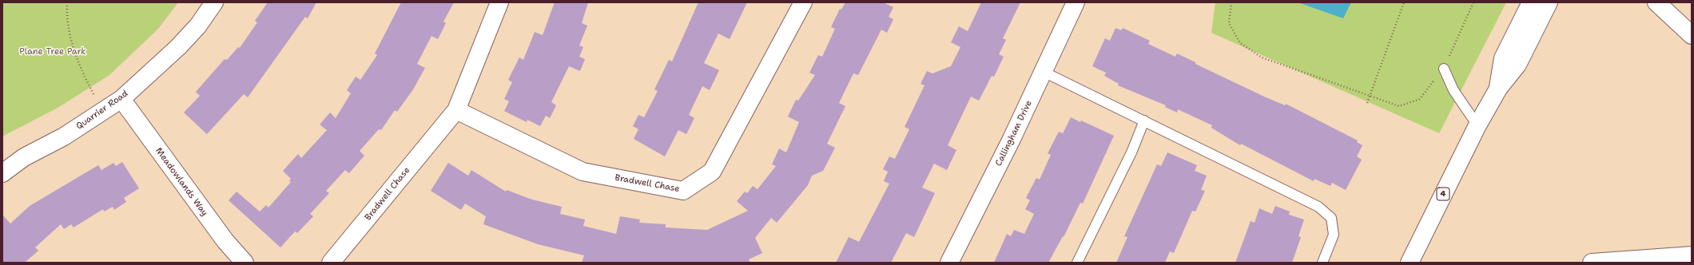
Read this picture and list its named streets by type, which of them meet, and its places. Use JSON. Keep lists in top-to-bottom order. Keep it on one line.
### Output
{"streets":{"street":["Quarrier Road","Callingham Drive","Meadowlands Way","Bradwell Chase","4"]},"crossings":[["Quarrier Road","Meadowlands Way"]],"parks":["Plane Tree Park"]}
